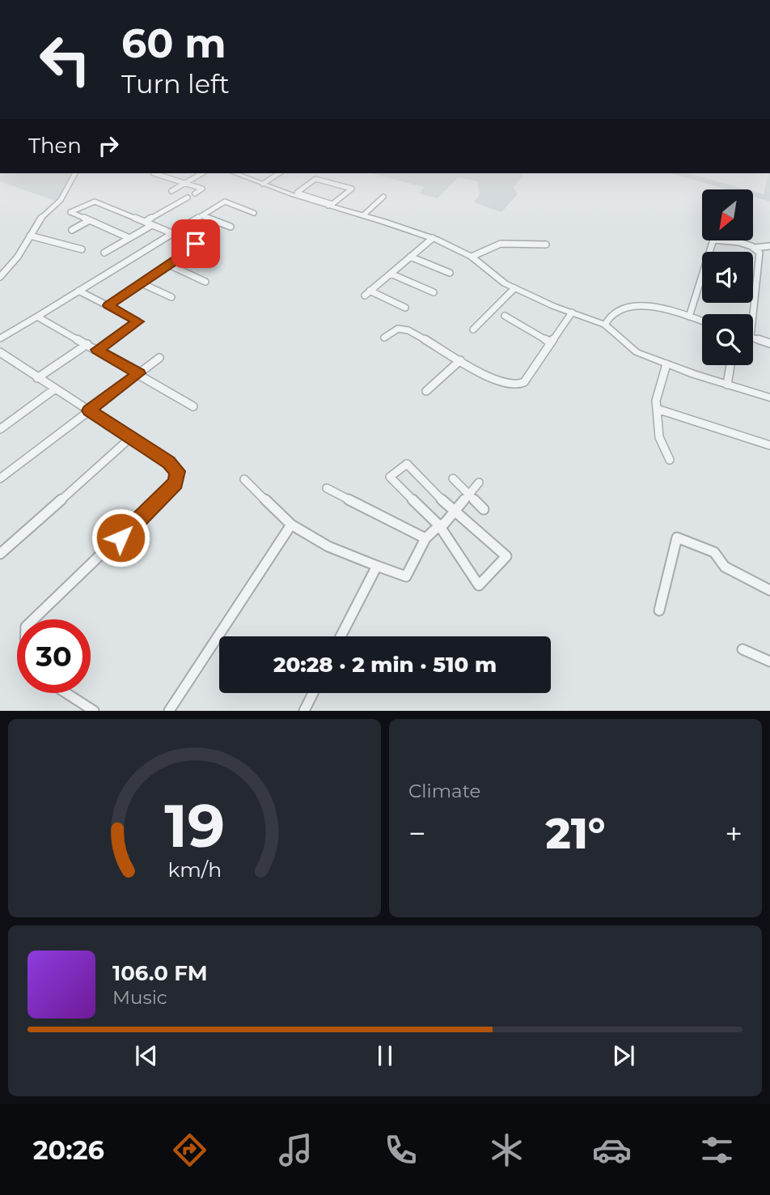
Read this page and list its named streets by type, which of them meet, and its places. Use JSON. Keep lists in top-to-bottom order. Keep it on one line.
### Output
{"north":"bottom left","page":{"turn":["60 m","Turn left"],"then":"Then","limit":"30","trip":"20:28 · 2 min · 510 m","tile":"Climate","heat":["−","21°","+"],"song":["106.0 FM","Music"],"tabs":"20:26","gauge":["19","km/h"]}}
